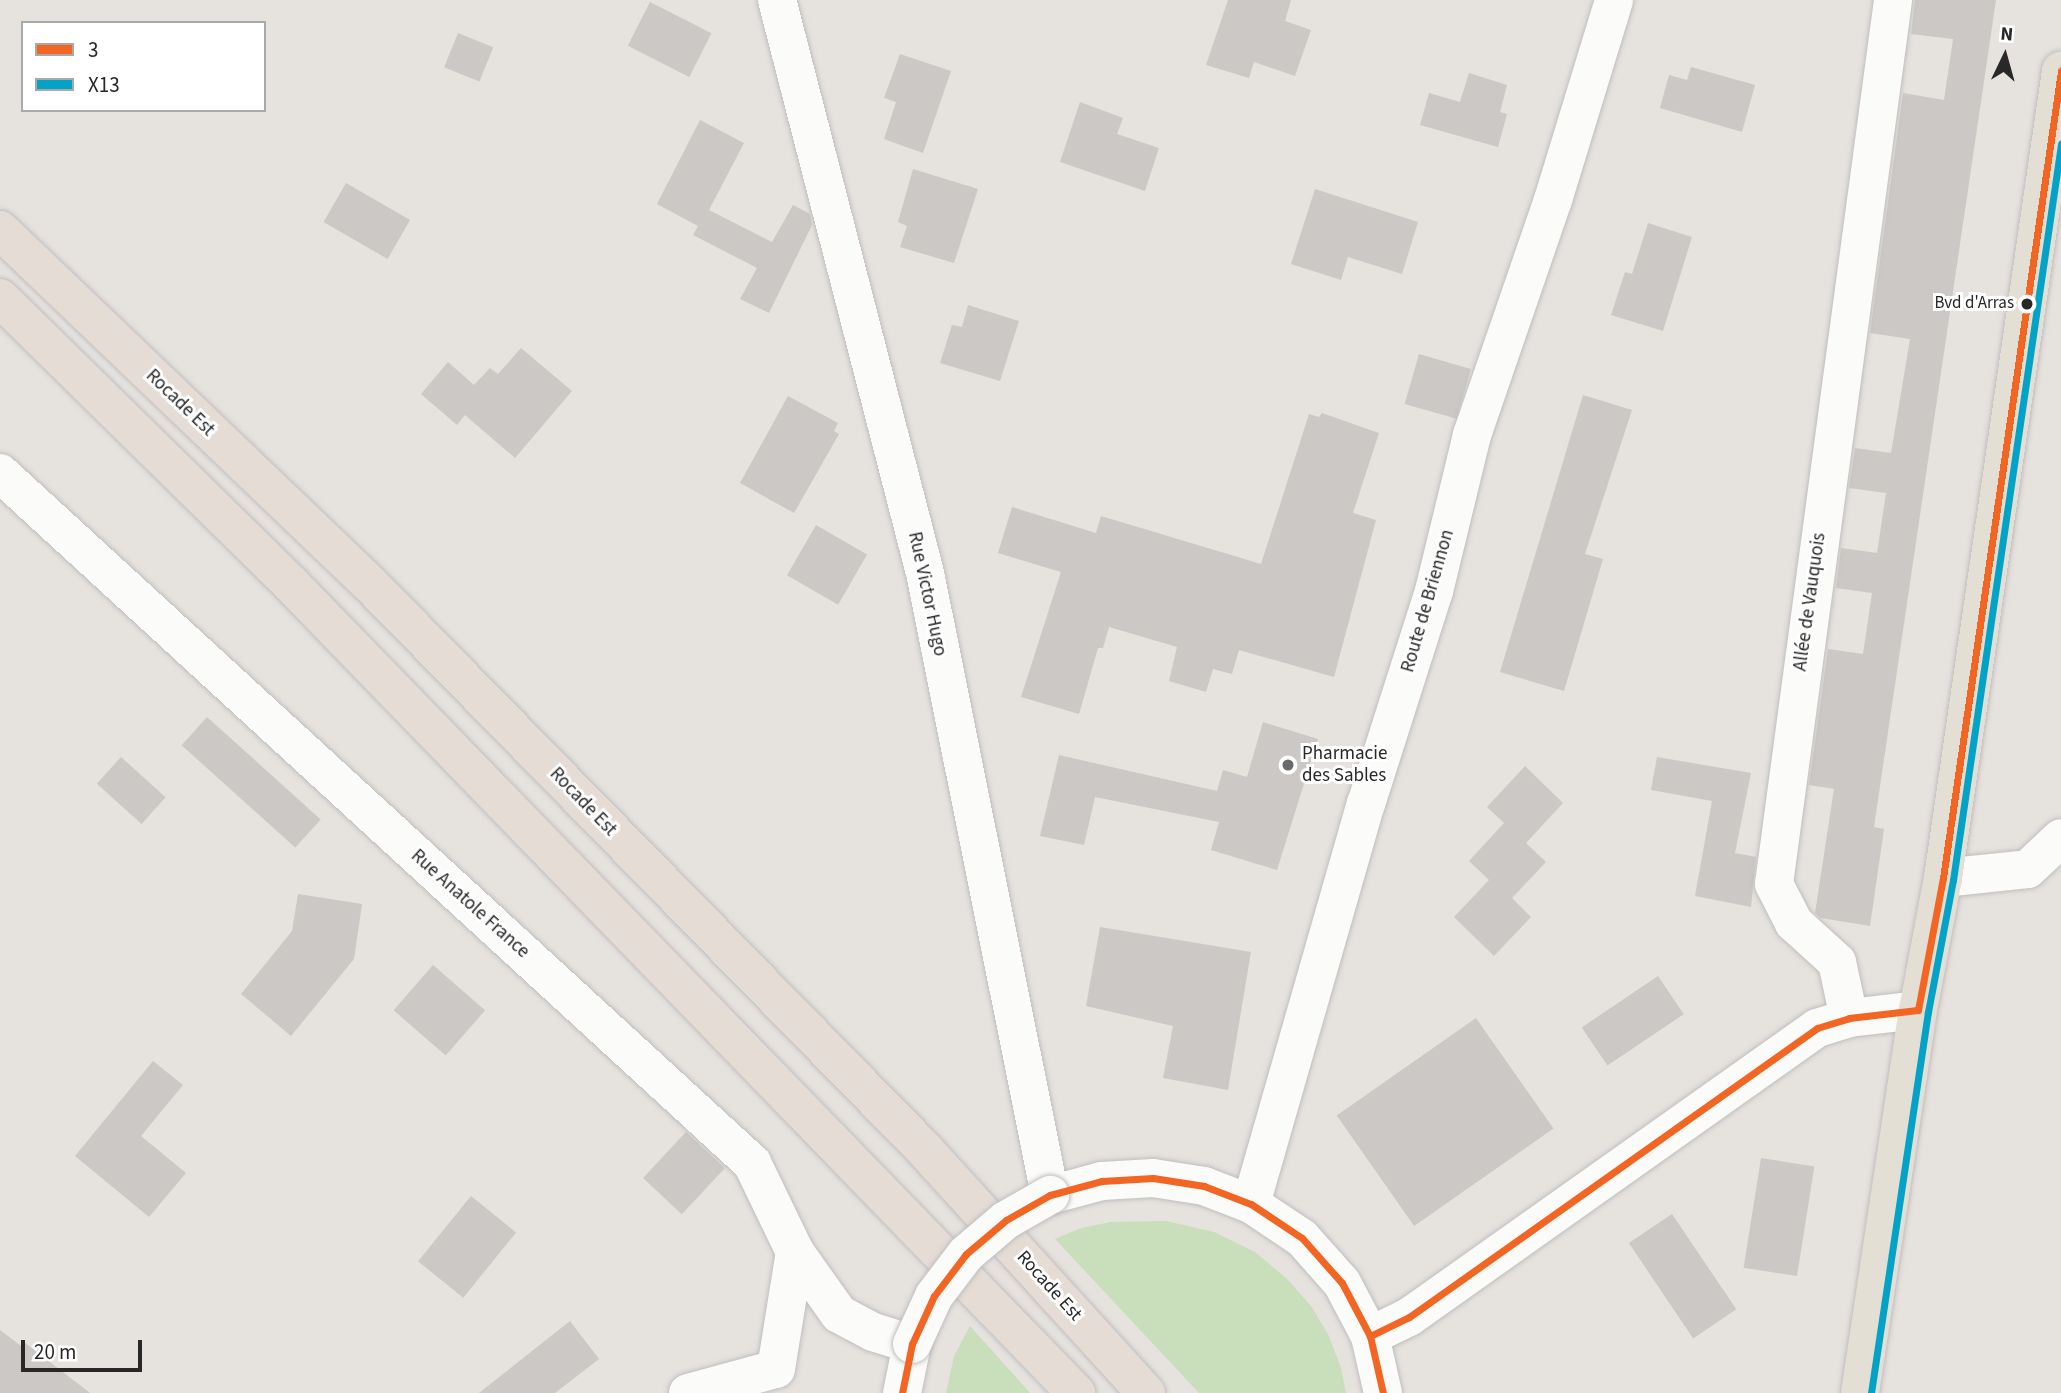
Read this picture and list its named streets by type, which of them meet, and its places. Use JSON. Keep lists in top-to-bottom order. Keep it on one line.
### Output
{"streets":{"highway":["Rocade Est"],"street":["Rue Victor Hugo","Route de Briennon","Allée de Vauquois","Rue Anatole France"]},"places":["Bvd d'Arras","Pharmacie des Sables"],"lines":["transit line 3","transit line X13"],"legend":["3","X13"],"scale_bar":"20 m","north":"top"}
